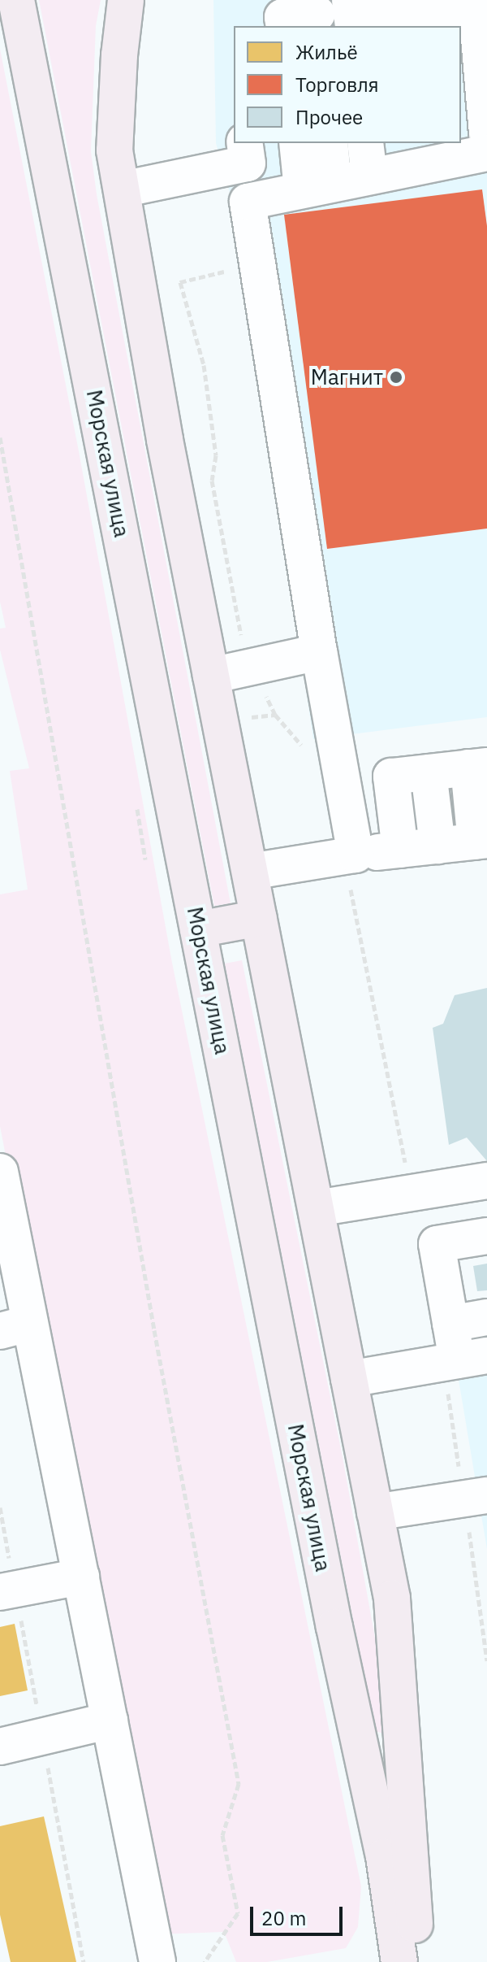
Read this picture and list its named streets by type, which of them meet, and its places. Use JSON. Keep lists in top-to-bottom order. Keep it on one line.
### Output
{"streets":{"main road":["Морская улица"]},"places":["Магнит"],"legend":["Жильё","Торговля","Прочее"],"scale_bar":"20 m"}
